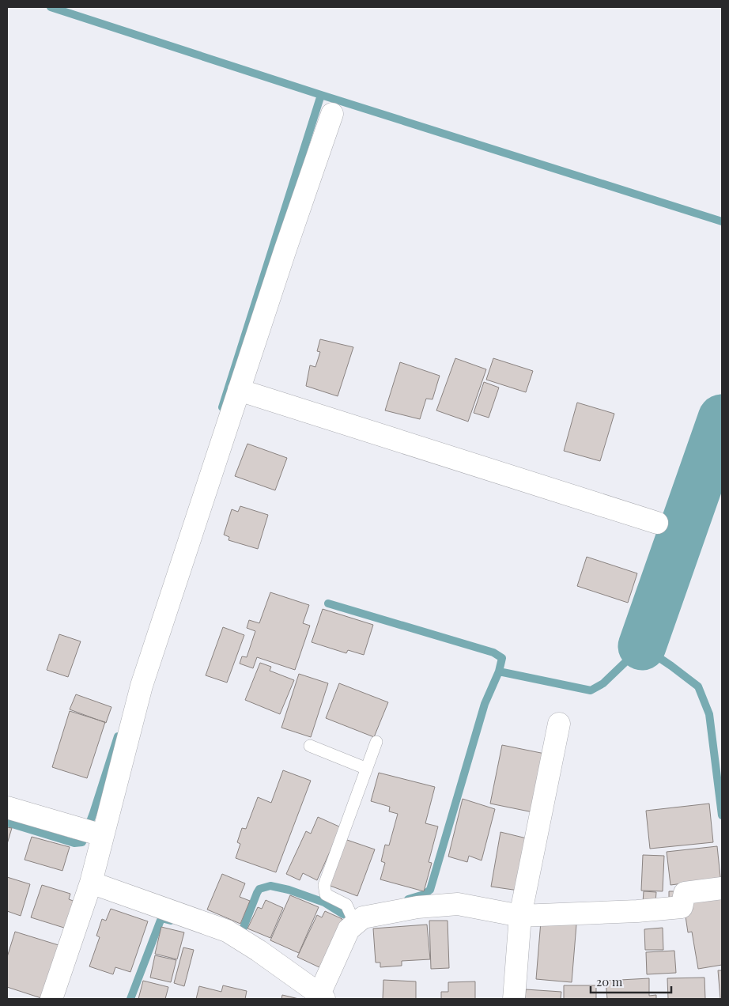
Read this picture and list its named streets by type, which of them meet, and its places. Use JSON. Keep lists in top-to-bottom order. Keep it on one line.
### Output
{"scale_bar":"20 m"}
